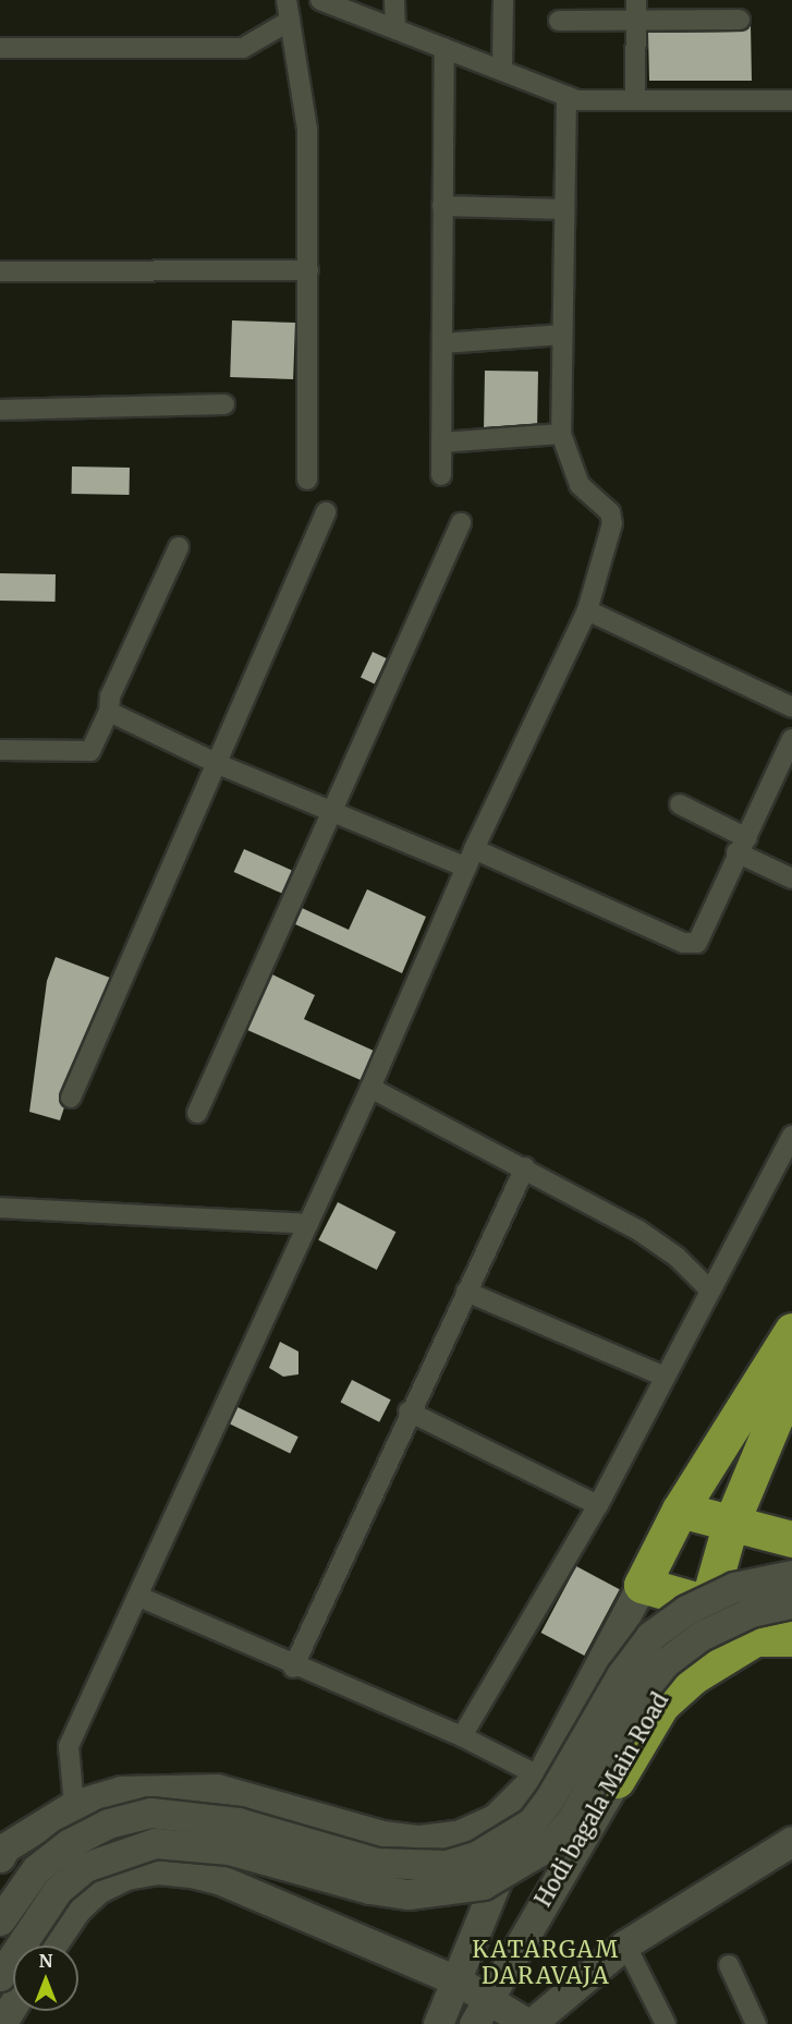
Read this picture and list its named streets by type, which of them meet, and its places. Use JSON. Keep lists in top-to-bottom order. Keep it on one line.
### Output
{"streets":{"main road":["Hodi bagala Main Road"]},"districts":["KATARGAM DARAVAJA"],"north":"top"}
